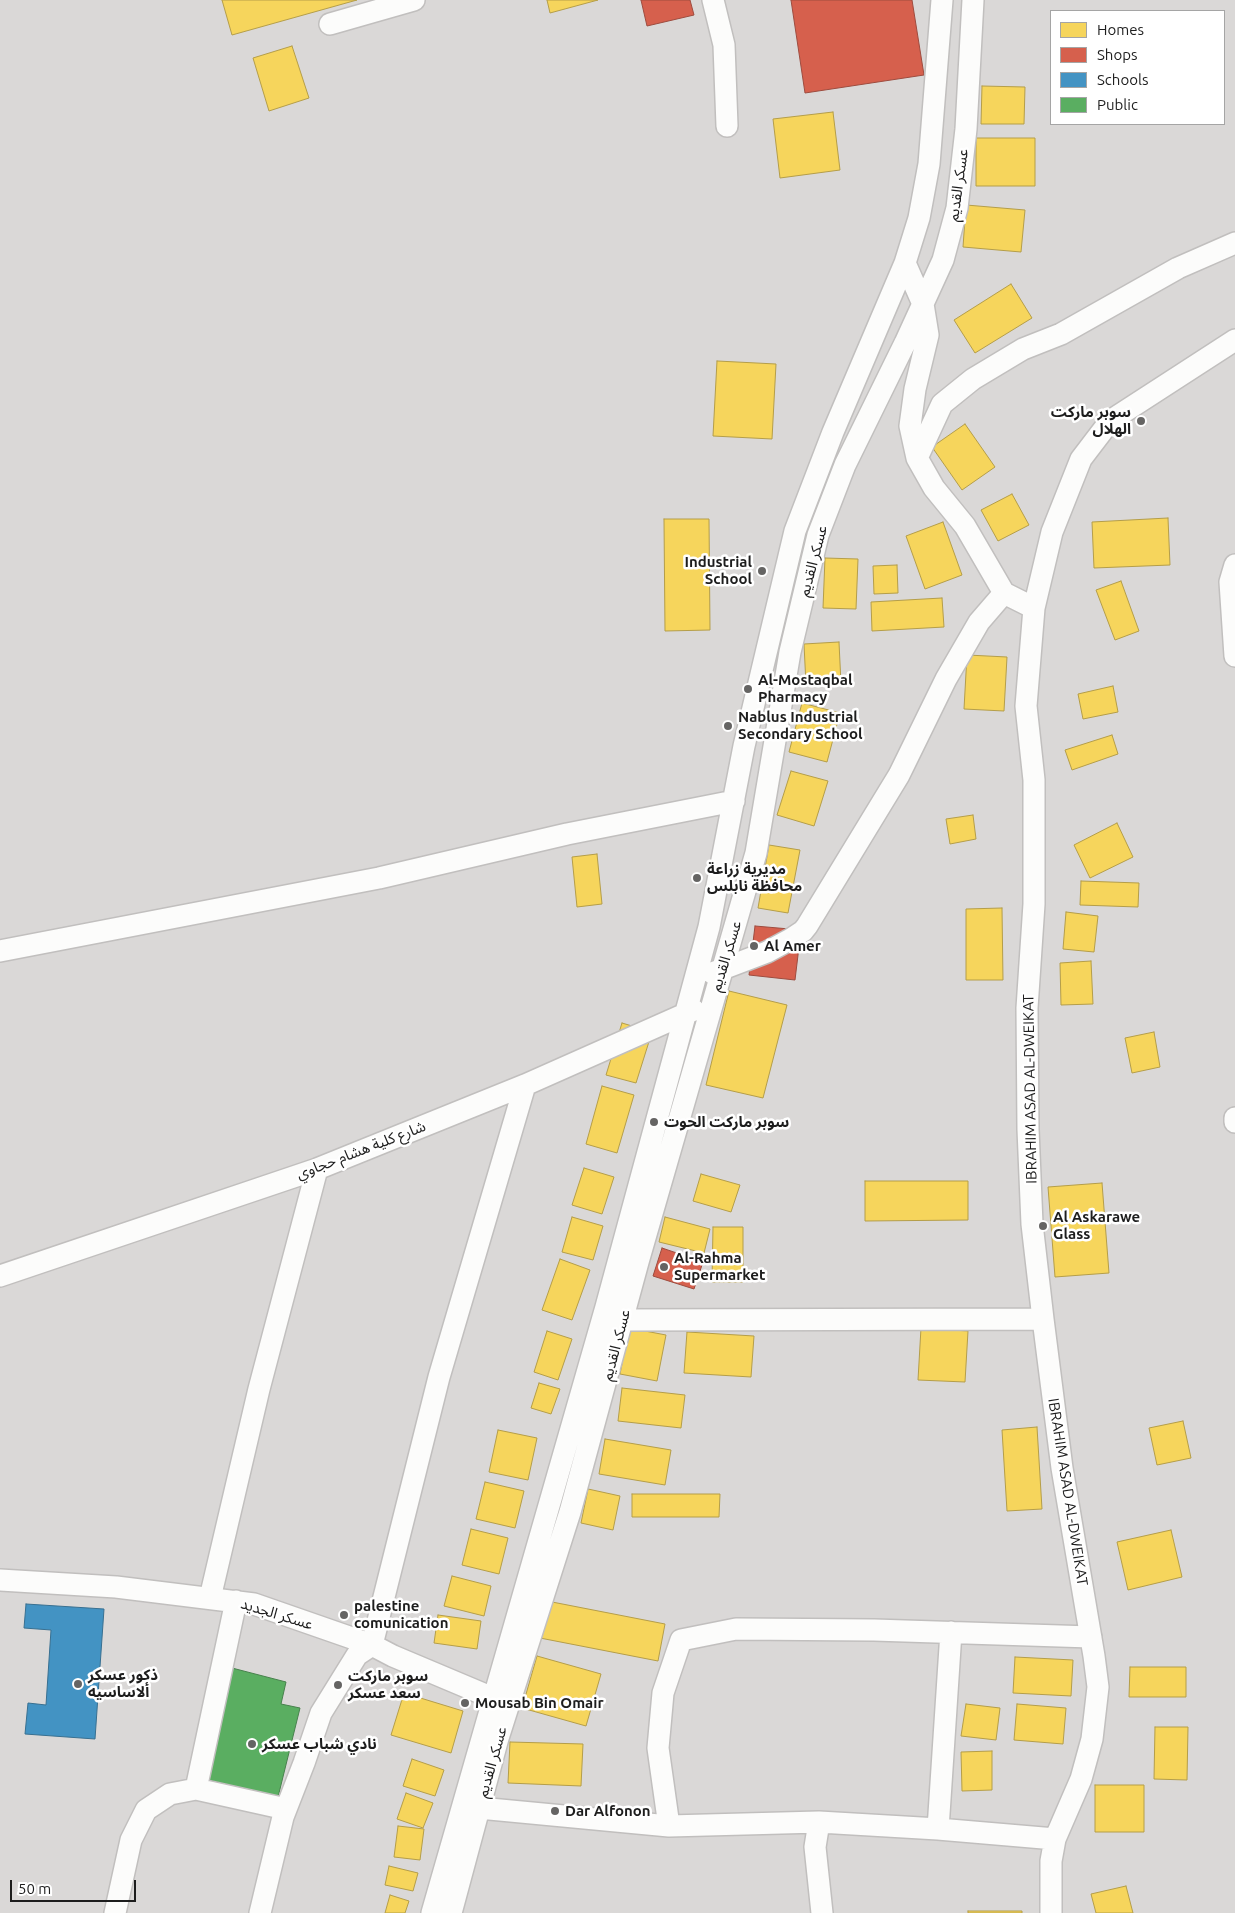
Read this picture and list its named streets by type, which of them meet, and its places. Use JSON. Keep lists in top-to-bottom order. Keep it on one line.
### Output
{"streets":{"street":["عسكر القديم","IBRAHIM ASAD AL-DWEIKAT","شارع كلية هشام حجاوي","عسكر الجديد"]},"crossings":[["عسكر القديم","شارع كلية هشام حجاوي"],["عسكر القديم","عسكر الجديد"]],"places":["سوبر ماركت الهلال","Industrial School","Al-Mostaqbal Pharmacy","Nablus Industrial Secondary School","مديرية زراعة محافظة نابلس","Al Amer","سوبر ماركت الحوت","Al Askarawe Glass","Al-Rahma Supermarket","palestine comunication","ذكور عسكر ألاساسيه","سوبر ماركت سعد عسكر","Mousab Bin Omair","نادي شباب عسكر","Dar Alfonon"],"legend":["Homes","Shops","Schools","Public"],"scale_bar":"50 m"}
